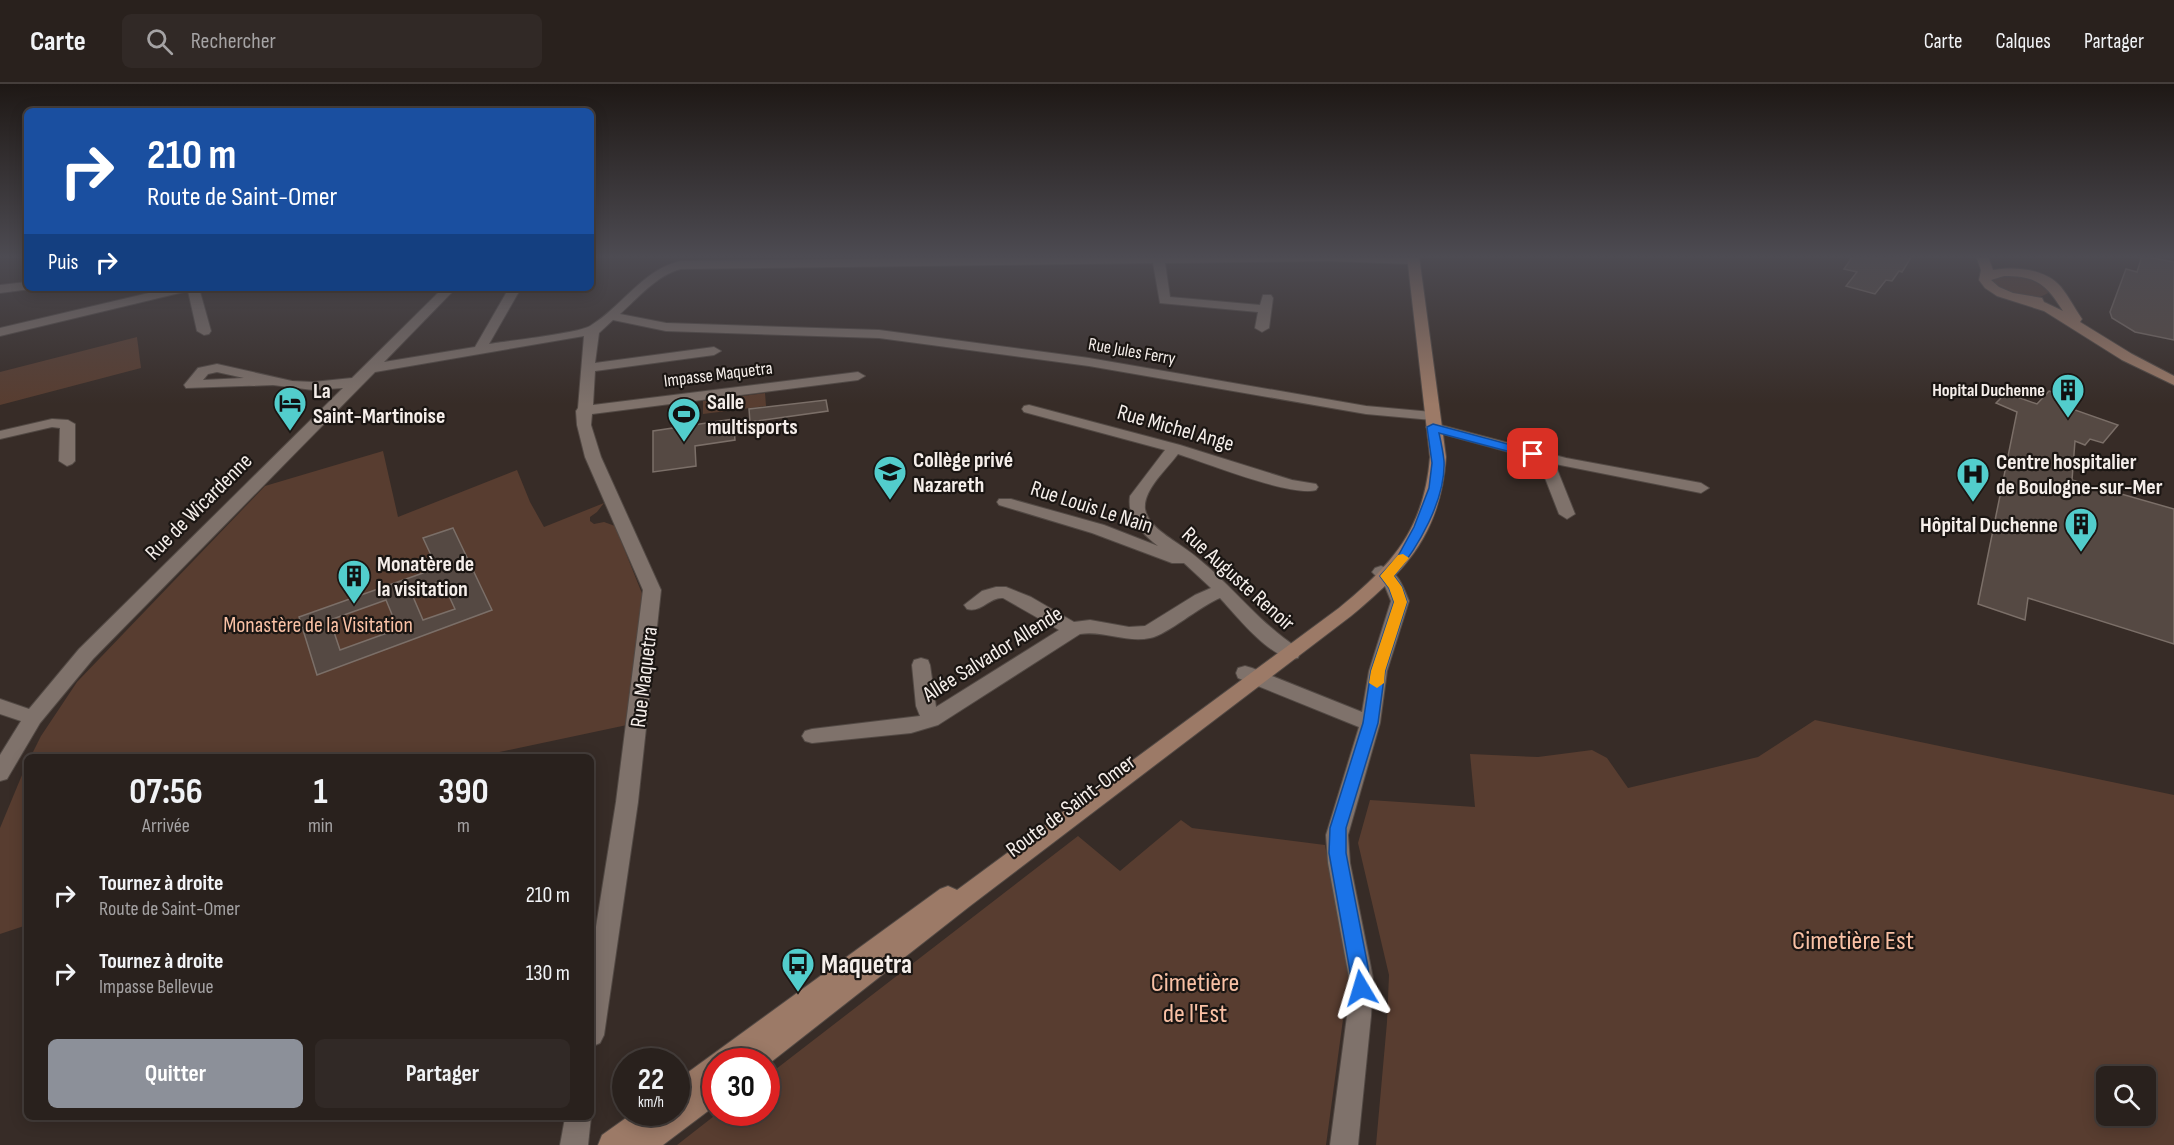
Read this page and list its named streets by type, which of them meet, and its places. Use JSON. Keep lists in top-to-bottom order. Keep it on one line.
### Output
{"streets":{"main road":["Route de Saint-Omer"],"street":["Rue Jules Ferry","Impasse Maquetra","Rue Michel Ange","Rue de Wicardenne","Rue Louis Le Nain","Rue Auguste Renoir","Allée Salvador Allende","Rue Maquetra"]},"crossings":[["Rue Jules Ferry","Route de Saint-Omer"],["Impasse Maquetra","Rue Maquetra"],["Rue Michel Ange","Rue Auguste Renoir"],["Rue Louis Le Nain","Rue Auguste Renoir"],["Rue Auguste Renoir","Allée Salvador Allende"],["Rue Auguste Renoir","Route de Saint-Omer"]],"parks":["Monastère de la Visitation","Cimetière Est","Cimetière de l'Est"],"places":{"building":["Hopital Duchenne","Hôpital Duchenne","Monatère de la visitation"],"hotel":["La Saint-Martinoise"],"sports":["Salle multisports"],"school or university":["Collège privé Nazareth"],"hospital":["Centre hospitalier de Boulogne-sur-Mer"],"bus stop":["Maquetra"]},"page":{"header":"Carte","search":"Rechercher","nav":["Carte","Calques","Partager"],"turn":["210 m","Route de Saint-Omer"],"then":"Puis","eta":["07:56","Arrivée","1","min","390","m"],"list":[{"name":"Tournez à droite","note":"Route de Saint-Omer","value":"210 m"},{"name":"Tournez à droite","note":"Impasse Bellevue","value":"130 m"}],"buttons":["Quitter","Partager"],"speed":"22 km/h","limit":"30"}}
